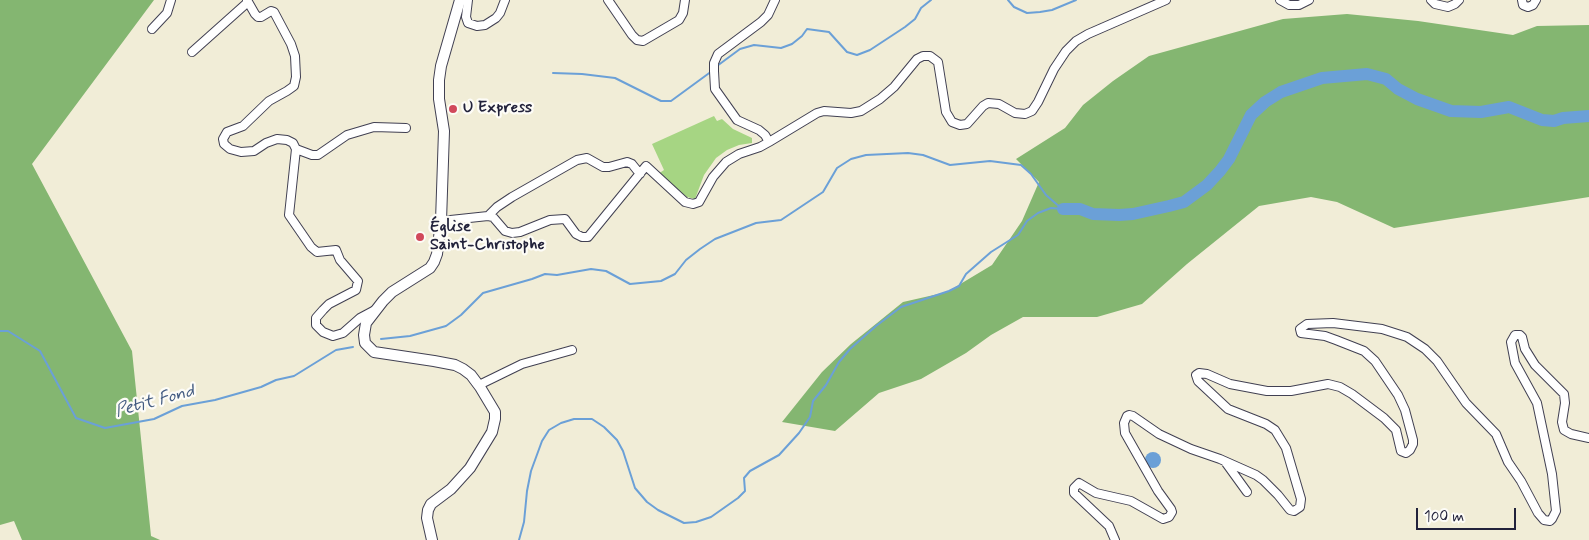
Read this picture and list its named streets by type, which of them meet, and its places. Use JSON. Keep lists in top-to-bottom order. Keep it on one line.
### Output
{"water":["Petit Fond"],"places":["U Express","Église Saint-Christophe"],"scale_bar":"100 m"}
